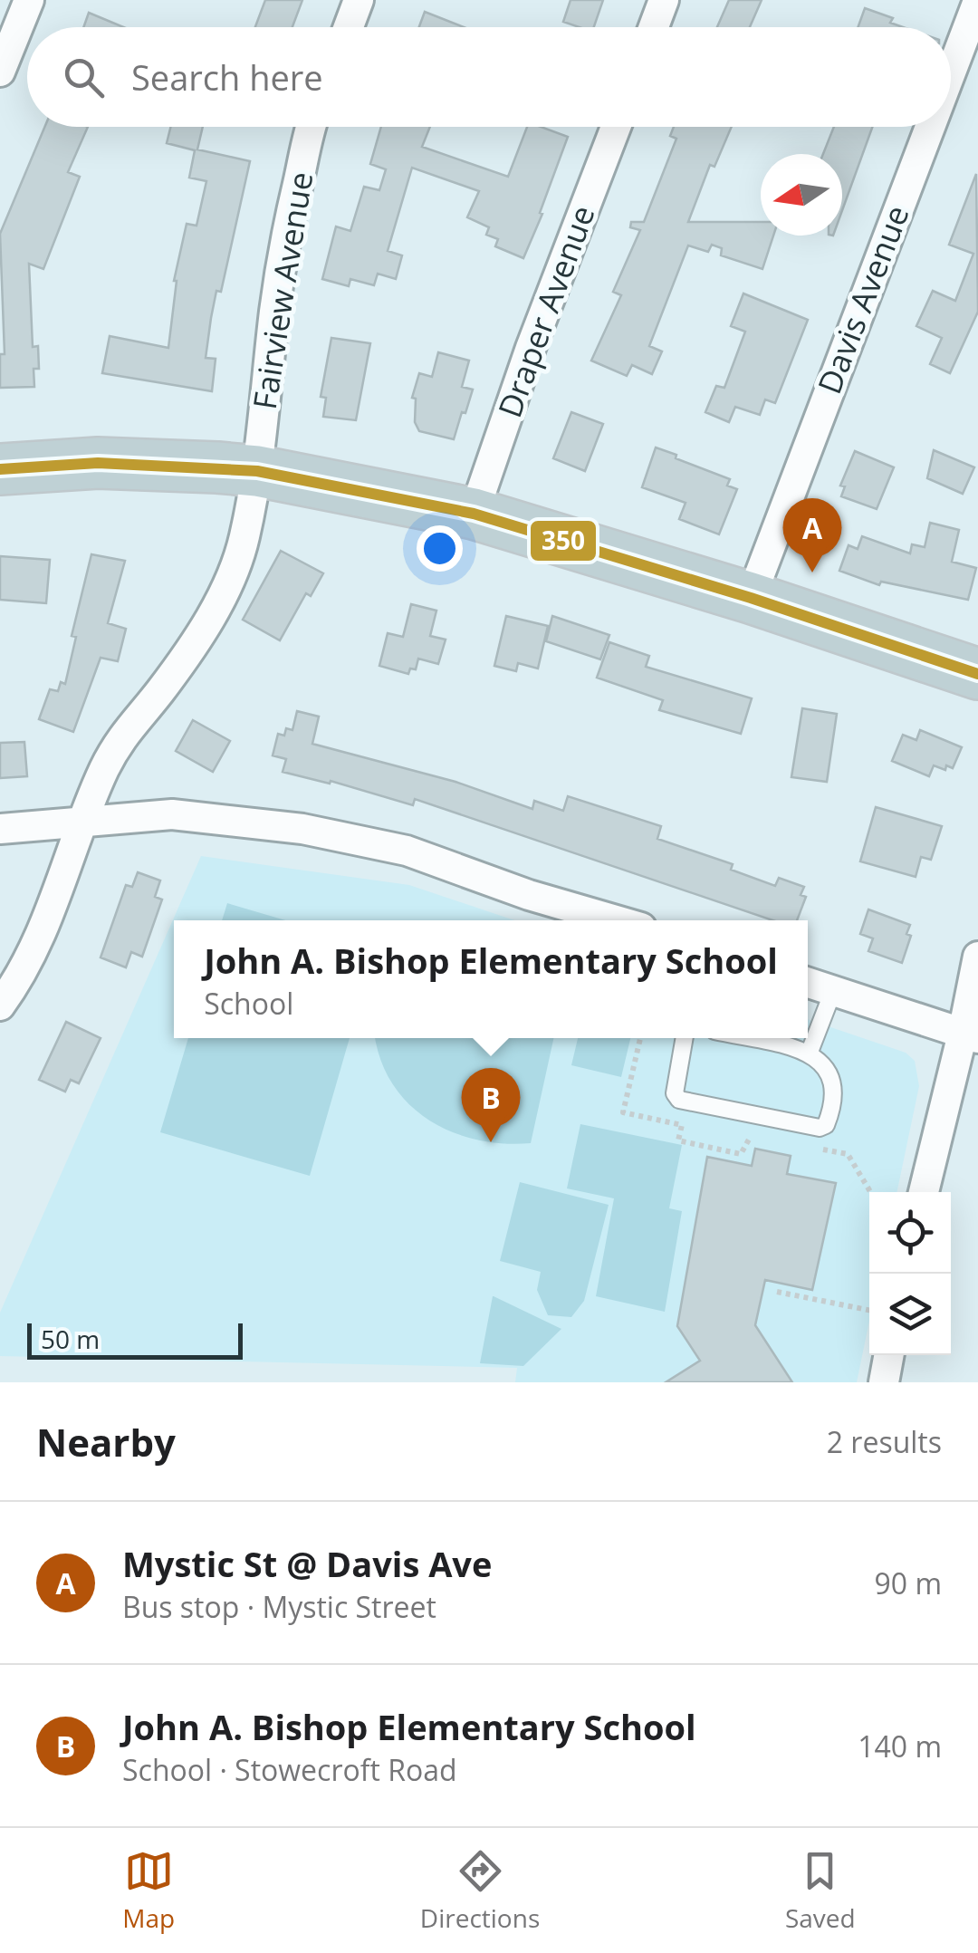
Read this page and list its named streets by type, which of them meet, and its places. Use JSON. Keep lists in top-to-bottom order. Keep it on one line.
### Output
{"streets":{"street":["Fairview Avenue","Davis Avenue","Draper Avenue"]},"lines":["transit line 350"],"scale_bar":"50 m","north":"left","page":{"search":"Search here","pins":["A","B"],"popup":["John A. Bishop Elementary School","School"],"scale":"50 m","heading":["Nearby","2 results"],"list":[{"mark":"A","name":"Mystic St @ Davis Ave","note":"Bus stop · Mystic Street","value":"90 m"},{"mark":"B","name":"John A. Bishop Elementary School","note":"School · Stowecroft Road","value":"140 m"}],"nav":["Map","Directions","Saved"]}}
